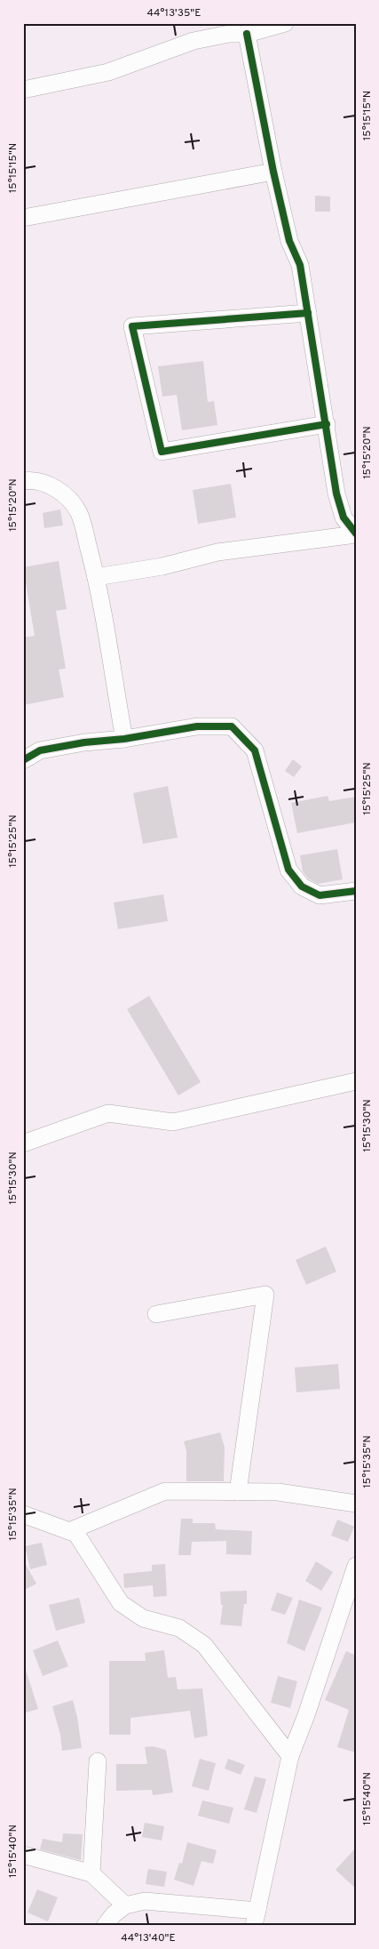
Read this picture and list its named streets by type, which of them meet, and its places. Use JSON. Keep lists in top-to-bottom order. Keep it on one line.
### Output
{"coordinates":["44°13'35\"E","15°15'15\"N","15°15'20\"N","15°15'25\"N","15°15'30\"N","15°15'35\"N","15°15'40\"N","44°13'40\"E"]}
